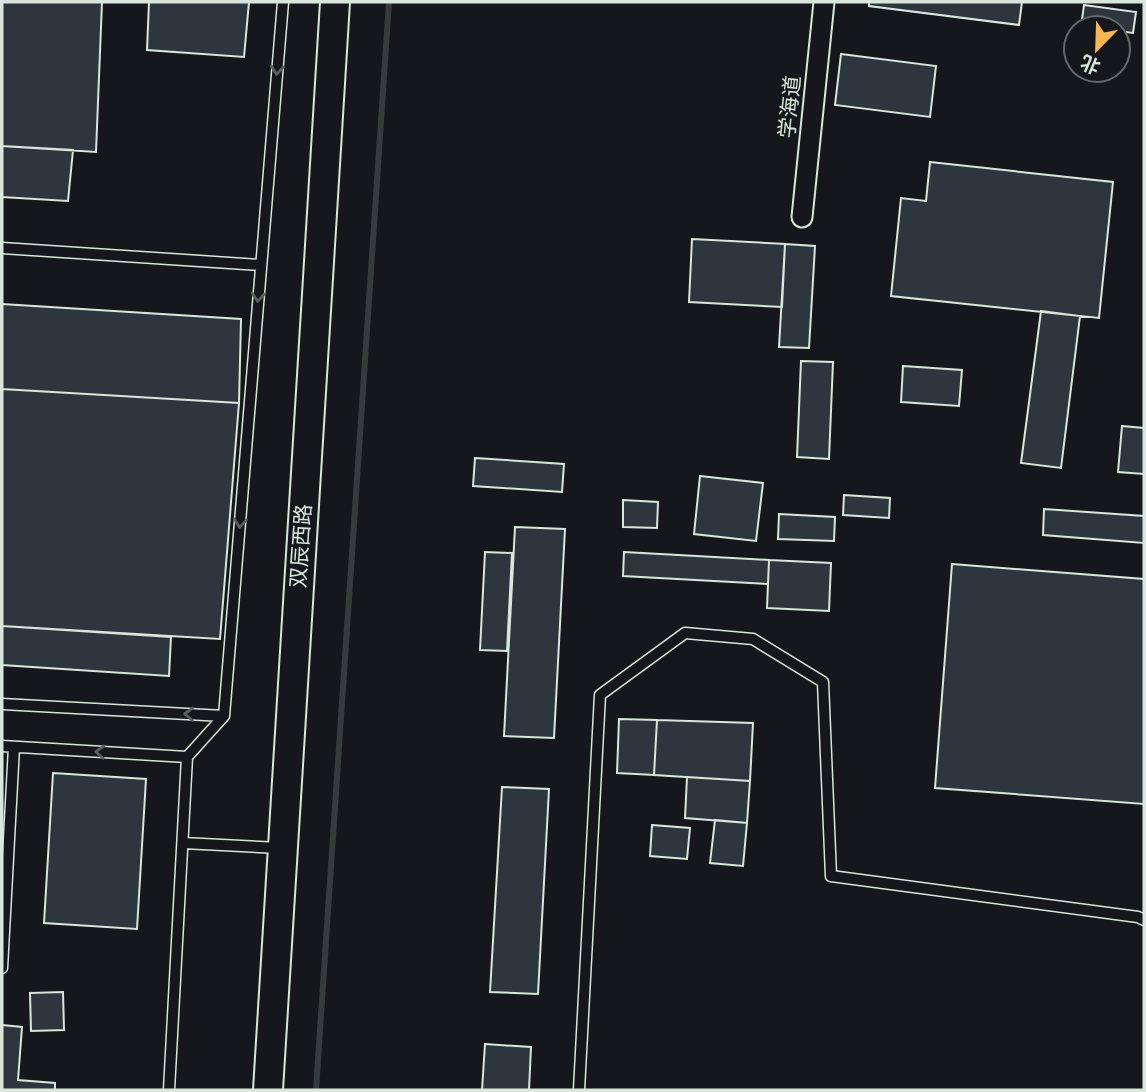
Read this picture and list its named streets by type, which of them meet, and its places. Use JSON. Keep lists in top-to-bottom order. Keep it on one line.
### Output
{"streets":{"main road":["双辰西路"],"street":["学海道"]},"north":"bottom left"}
